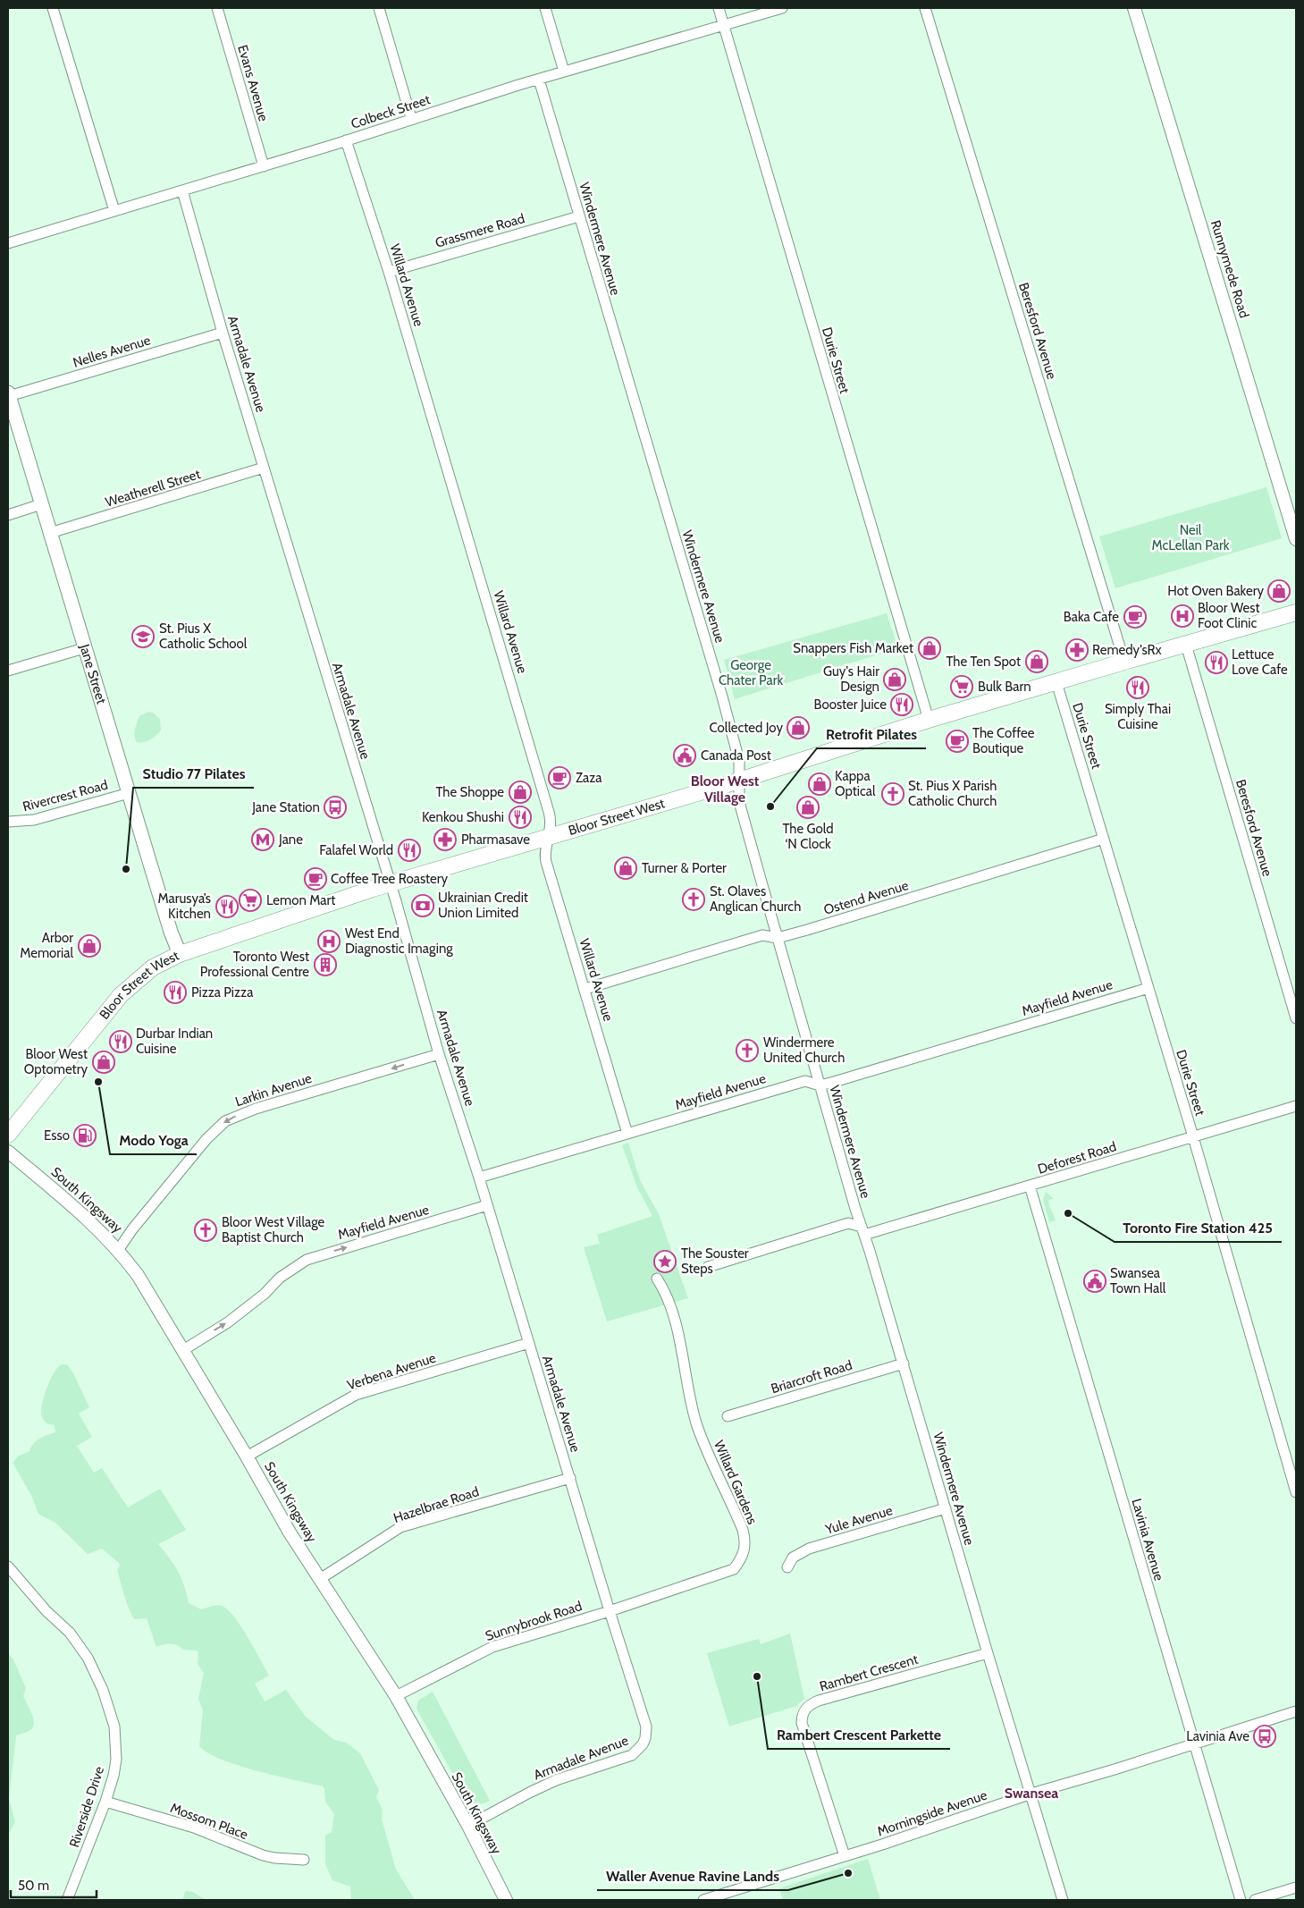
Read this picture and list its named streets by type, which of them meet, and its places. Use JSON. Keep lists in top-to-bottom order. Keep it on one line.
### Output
{"streets":{"main road":["Jane Street","Bloor Street West"],"street":["Evans Avenue","Colbeck Street","Grassmere Road","Windermere Avenue","Runnymede Road","Willard Avenue","Beresford Avenue","Nelles Avenue","Durie Street","Armadale Avenue","Weatherell Street","Rivercrest Road","Ostend Avenue","Mayfield Avenue","Larkin Avenue","Deforest Road","South Kingsway","Verbena Avenue","Briarcroft Road","Willard Gardens","Hazelbrae Road","Yule Avenue","Lavinia Avenue","Sunnybrook Road","Rambert Crescent","Riverside Drive","Morningside Avenue","Mossom Place"]},"crossings":[["Evans Avenue","Colbeck Street"],["Colbeck Street","Windermere Avenue"],["Colbeck Street","Willard Avenue"],["Colbeck Street","Durie Street"],["Colbeck Street","Armadale Avenue"],["Grassmere Road","Windermere Avenue"],["Grassmere Road","Willard Avenue"],["Windermere Avenue","Bloor Street West"],["Windermere Avenue","Ostend Avenue"],["Windermere Avenue","Mayfield Avenue"],["Windermere Avenue","Deforest Road"],["Windermere Avenue","Briarcroft Road"],["Windermere Avenue","Yule Avenue"],["Windermere Avenue","Rambert Crescent"],["Windermere Avenue","Morningside Avenue"],["Willard Avenue","Bloor Street West"],["Willard Avenue","Ostend Avenue"],["Willard Avenue","Mayfield Avenue"],["Beresford Avenue","Bloor Street West"],["Nelles Avenue","Armadale Avenue"],["Nelles Avenue","Jane Street"],["Durie Street","Bloor Street West"],["Durie Street","Ostend Avenue"],["Durie Street","Mayfield Avenue"],["Durie Street","Deforest Road"],["Armadale Avenue","Weatherell Street"],["Armadale Avenue","Bloor Street West"],["Armadale Avenue","Mayfield Avenue"],["Armadale Avenue","Larkin Avenue"],["Armadale Avenue","South Kingsway"],["Armadale Avenue","Verbena Avenue"],["Armadale Avenue","Willard Gardens"],["Armadale Avenue","Hazelbrae Road"],["Armadale Avenue","Sunnybrook Road"],["Weatherell Street","Jane Street"],["Jane Street","Rivercrest Road"],["Jane Street","Bloor Street West"],["Mayfield Avenue","South Kingsway"],["Larkin Avenue","South Kingsway"],["Deforest Road","Lavinia Avenue"],["South Kingsway","Verbena Avenue"],["South Kingsway","Hazelbrae Road"],["South Kingsway","Sunnybrook Road"],["Willard Gardens","Sunnybrook Road"],["Lavinia Avenue","Morningside Avenue"],["Rambert Crescent","Morningside Avenue"],["Riverside Drive","Mossom Place"]],"one_way":["Larkin Avenue"],"districts":["Bloor West Village","Swansea"],"parks":["Neil McLellan Park","George Chater Park"],"places":{"shop":["Hot Oven Bakery","Snappers Fish Market","The Ten Spot","Guy's Hair Design","Collected Joy","Kappa Optical","The Shoppe","The Gold ‘N Clock","Turner & Porter","Arbor Memorial","Bloor West Optometry"],"hospital":["Bloor West Foot Clinic","West End Diagnostic Imaging"],"cafe":["Baka Cafe","The Coffee Boutique","Zaza","Coffee Tree Roastery"],"school or university":["St. Pius X Catholic School"],"pharmacy":["Remedy'sRx","Pharmasave"],"restaurant":["Lettuce Love Cafe","Simply Thai Cuisine","Booster Juice","Kenkou Shushi","Falafel World","Marusya’s Kitchen","Pizza Pizza","Durbar Indian Cuisine"],"supermarket":["Bulk Barn","Lemon Mart"],"public building":["Canada Post","Swansea Town Hall"],"church":["St. Pius X Parish Catholic Church","St. Olaves Anglican Church","Windermere United Church","Bloor West Village Baptist Church"],"other":["Retrofit Pilates","Studio 77 Pilates","Modo Yoga","Toronto Fire Station 425","Rambert Crescent Parkette","Waller Avenue Ravine Lands"],"bus stop":["Jane Station","Lavinia Ave"],"metro station":["Jane"],"bank":["Ukrainian Credit Union Limited"],"building":["Toronto West Professional Centre"],"fuel station":["Esso"],"place":["The Souster Steps"]},"scale_bar":"50 m"}
